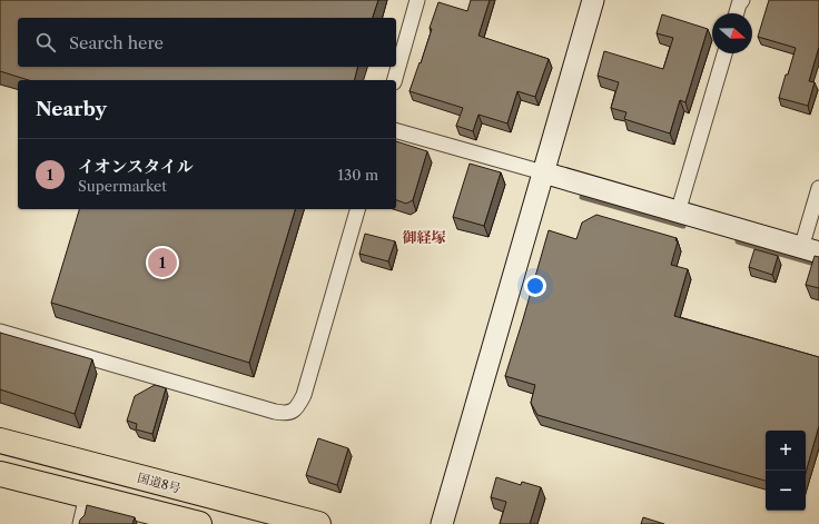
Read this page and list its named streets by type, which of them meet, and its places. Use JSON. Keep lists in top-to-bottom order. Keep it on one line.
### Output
{"streets":{"highway":["国道8号"]},"districts":["御経塚"],"north":"right","page":{"search":"Search here","heading":"Nearby","list":[{"mark":"1","name":"イオンスタイル","note":"Supermarket","value":"130 m"}],"pins":"1","map_buttons":["+","−"]}}
